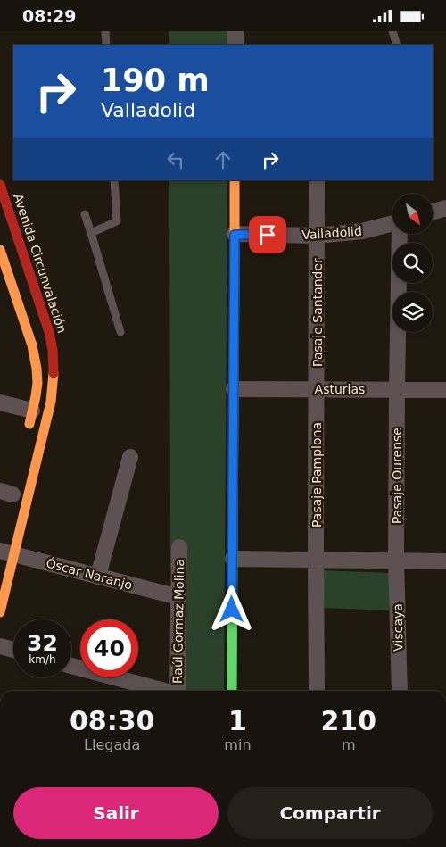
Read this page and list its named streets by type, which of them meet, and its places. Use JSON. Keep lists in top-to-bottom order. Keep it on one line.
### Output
{"streets":{"street":["Valladolid","Avenida Circunvalación","Pasaje Santander","Asturias","Pasaje Pamplona","Pasaje Ourense","Óscar Naranjo","Raúl Gormaz Molina","Viscaya"]},"crossings":[["Valladolid","Pasaje Santander"],["Avenida Circunvalación","Óscar Naranjo"],["Pasaje Santander","Asturias"],["Pasaje Santander","Pasaje Pamplona"],["Asturias","Pasaje Pamplona"],["Asturias","Pasaje Ourense"],["Pasaje Ourense","Viscaya"],["Óscar Naranjo","Raúl Gormaz Molina"]],"north":"bottom right","page":{"status":"08:29","turn":["190 m","Valladolid"],"speed":"32 km/h","limit":"40","eta":["08:30","Llegada","1","min","210","m"],"buttons":["Salir","Compartir"]}}
